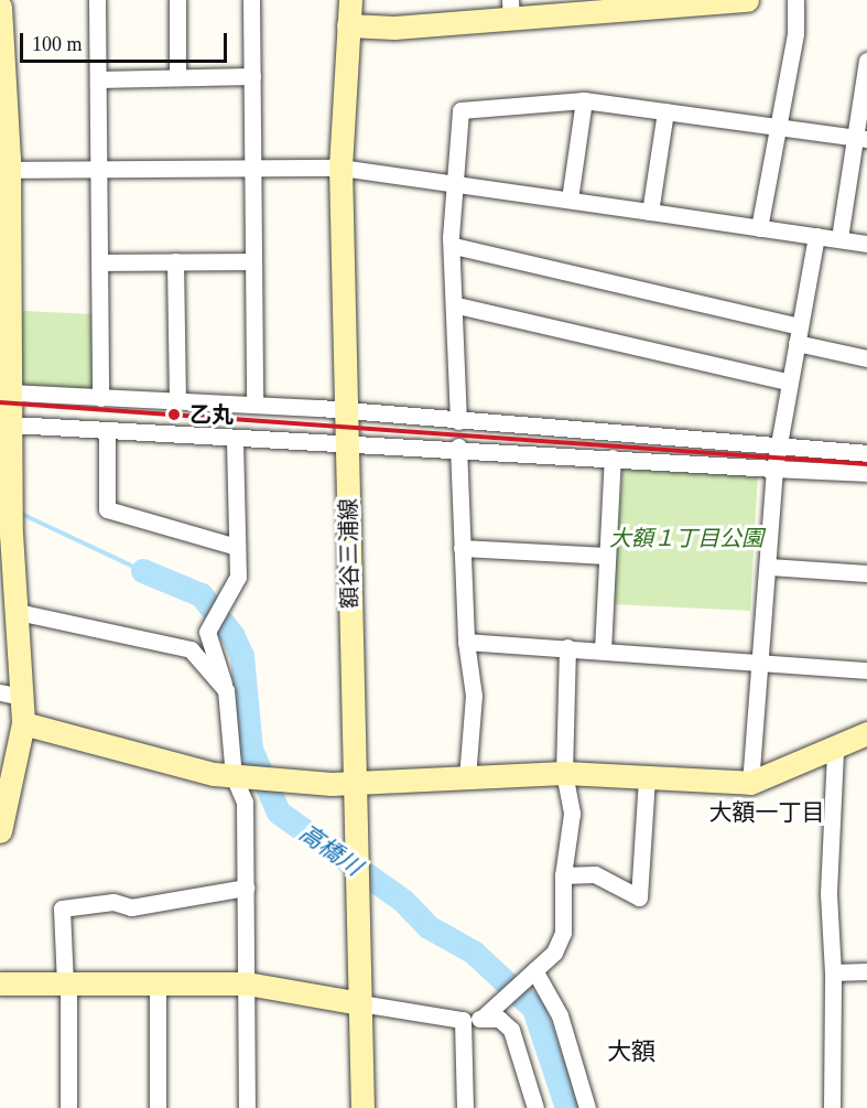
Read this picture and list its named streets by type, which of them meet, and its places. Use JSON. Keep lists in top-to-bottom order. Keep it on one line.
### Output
{"streets":{"street":["額谷三浦線"]},"districts":["大額一丁目","大額"],"water":["高橋川"],"parks":["大額１丁目公園"],"places":["乙丸"],"scale_bar":"100 m"}
